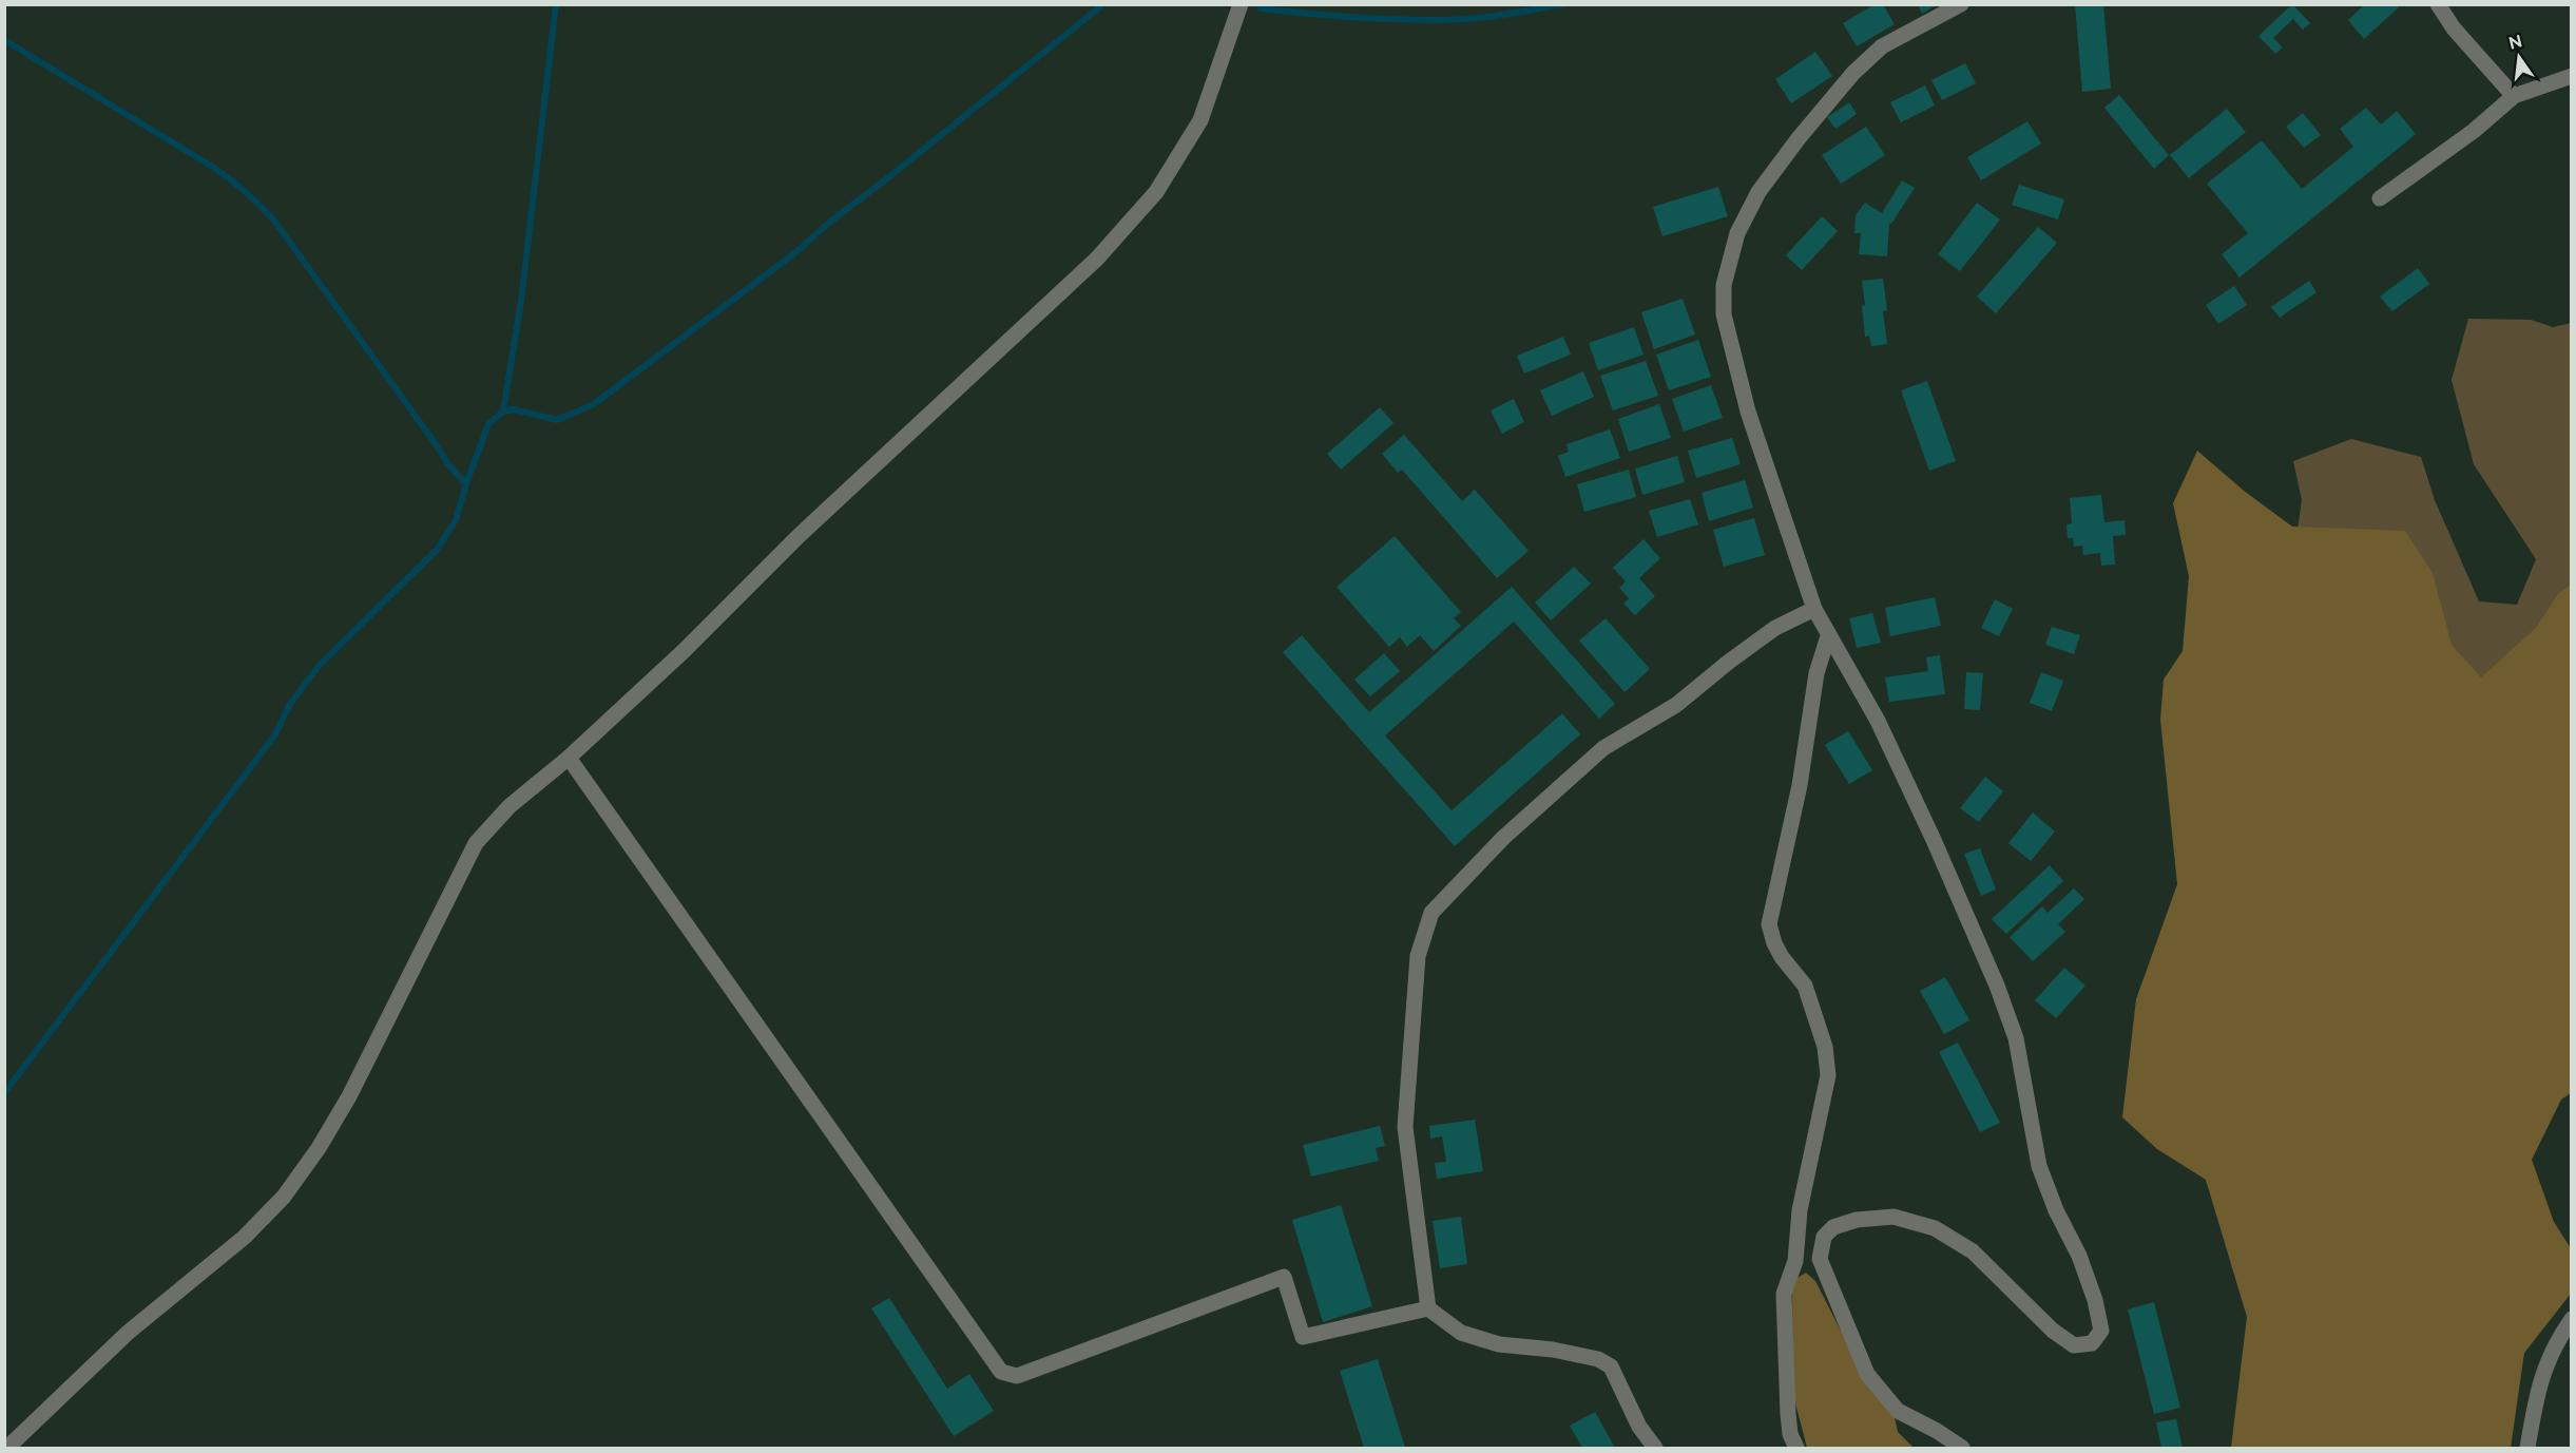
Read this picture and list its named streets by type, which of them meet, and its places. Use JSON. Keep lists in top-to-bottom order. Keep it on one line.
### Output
{"north":"top"}
